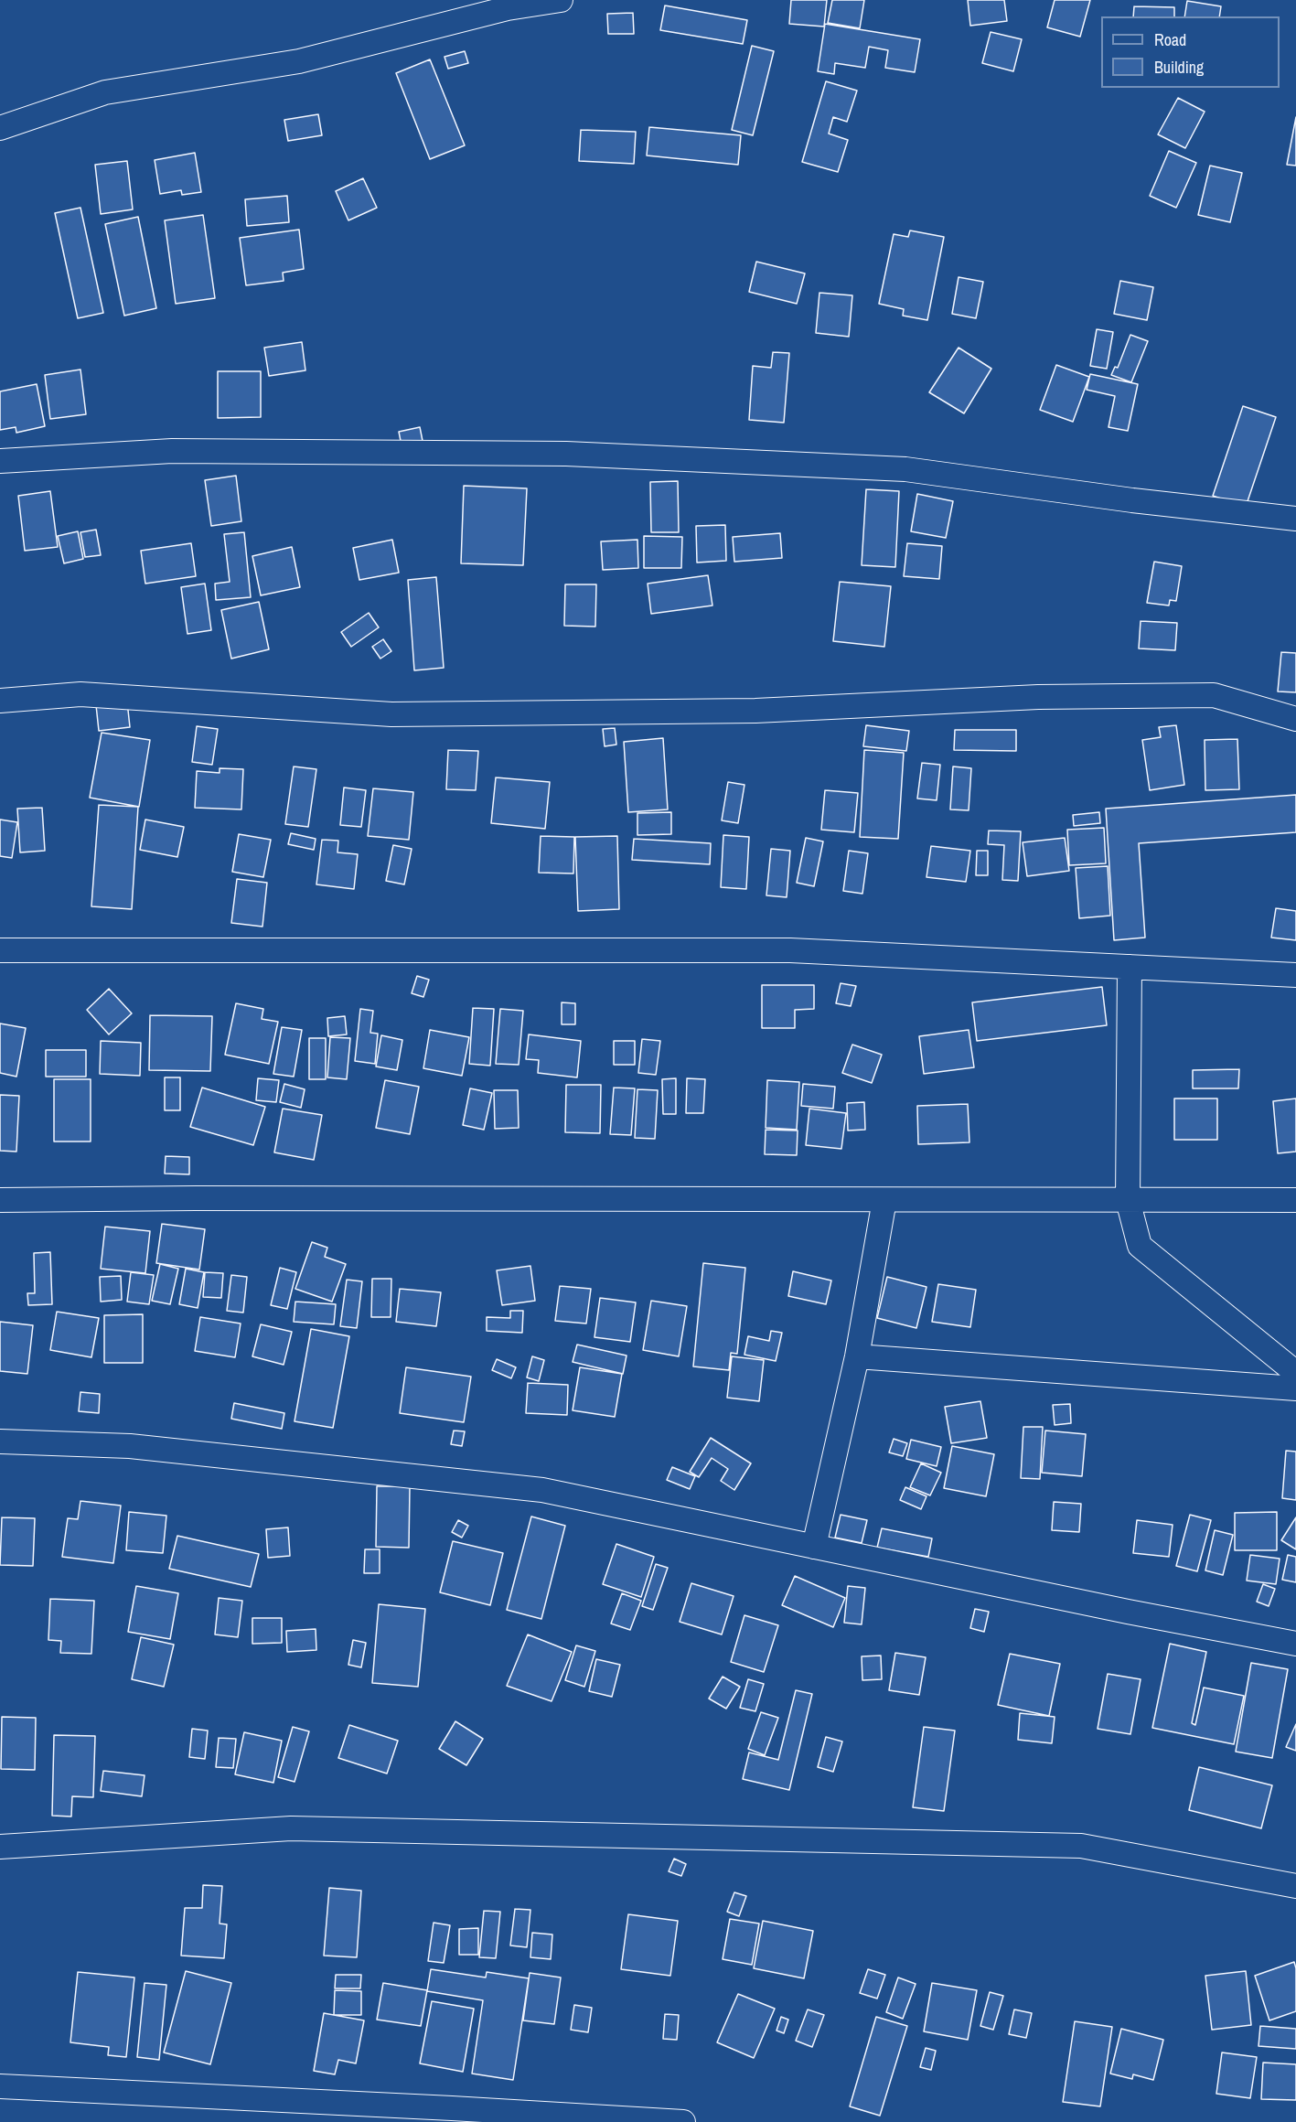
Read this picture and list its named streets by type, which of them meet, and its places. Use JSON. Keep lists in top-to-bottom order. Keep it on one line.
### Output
{"legend":["Road","Building"]}
